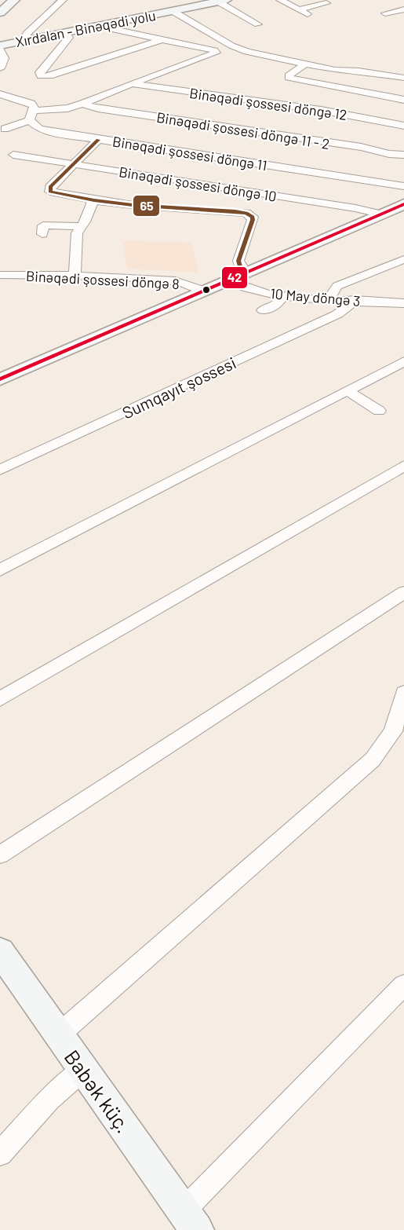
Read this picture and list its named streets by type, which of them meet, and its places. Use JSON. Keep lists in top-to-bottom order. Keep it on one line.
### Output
{"streets":{"main road":["Xırdalan - Binəqədi yolu","Babək küç."],"street":["Binəqədi şossesi döngə 12","Binəqədi şossesi döngə 11 - 2","Binəqədi şossesi döngə 11","Binəqədi şossesi döngə 10","Binəqədi şossesi döngə 8","10 May döngə 3","Sumqayıt şossesi"]},"crossings":[["10 May döngə 3","Sumqayıt şossesi"]],"lines":["transit line 65","transit line 42"]}
